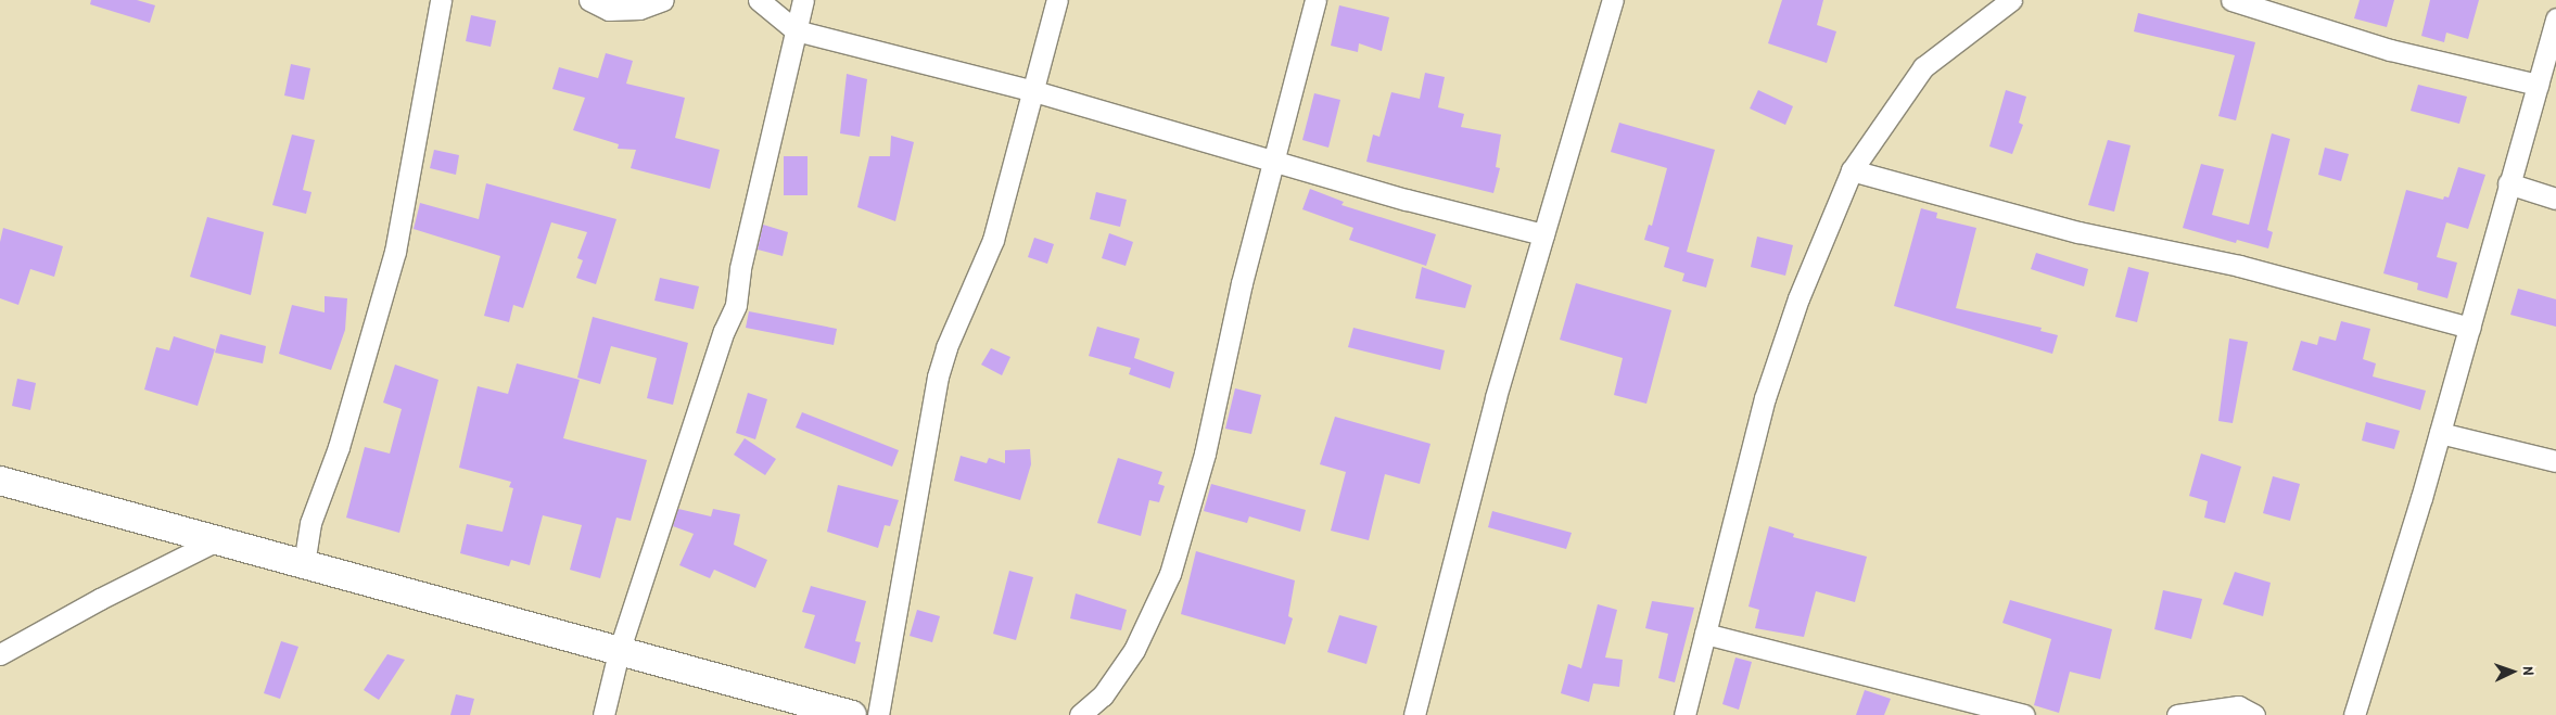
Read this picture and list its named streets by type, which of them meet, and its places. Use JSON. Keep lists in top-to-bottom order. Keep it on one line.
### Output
{"north":"right"}
